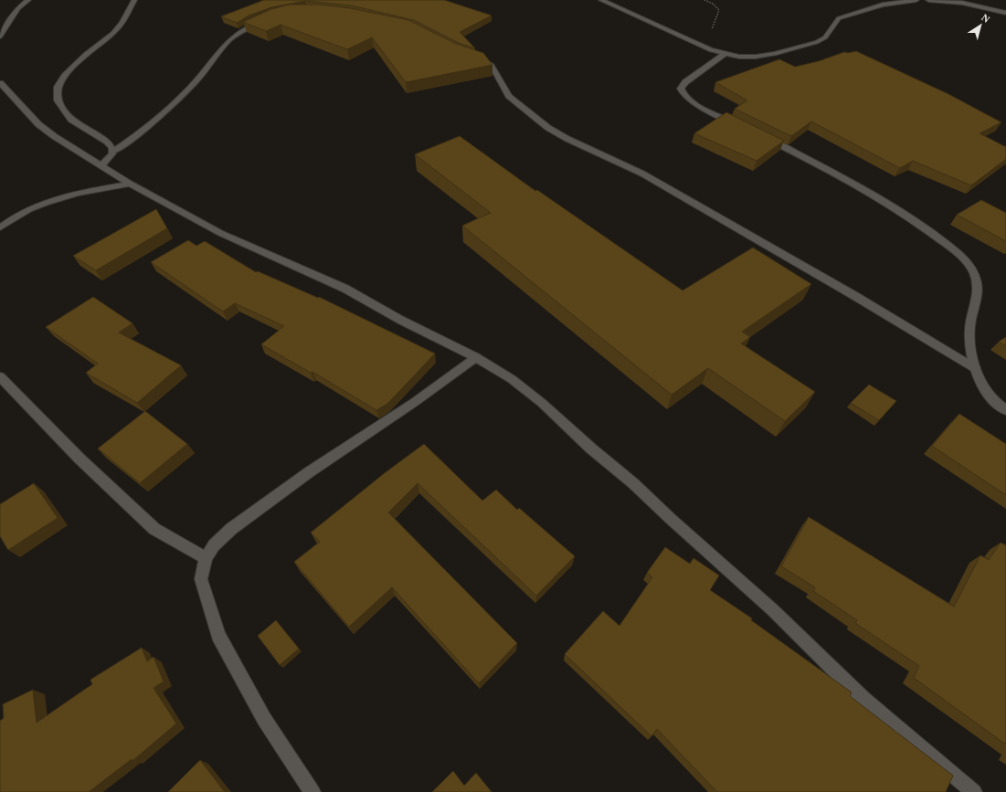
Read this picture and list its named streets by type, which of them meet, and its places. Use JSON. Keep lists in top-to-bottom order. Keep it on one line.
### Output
{"north":"top right"}
